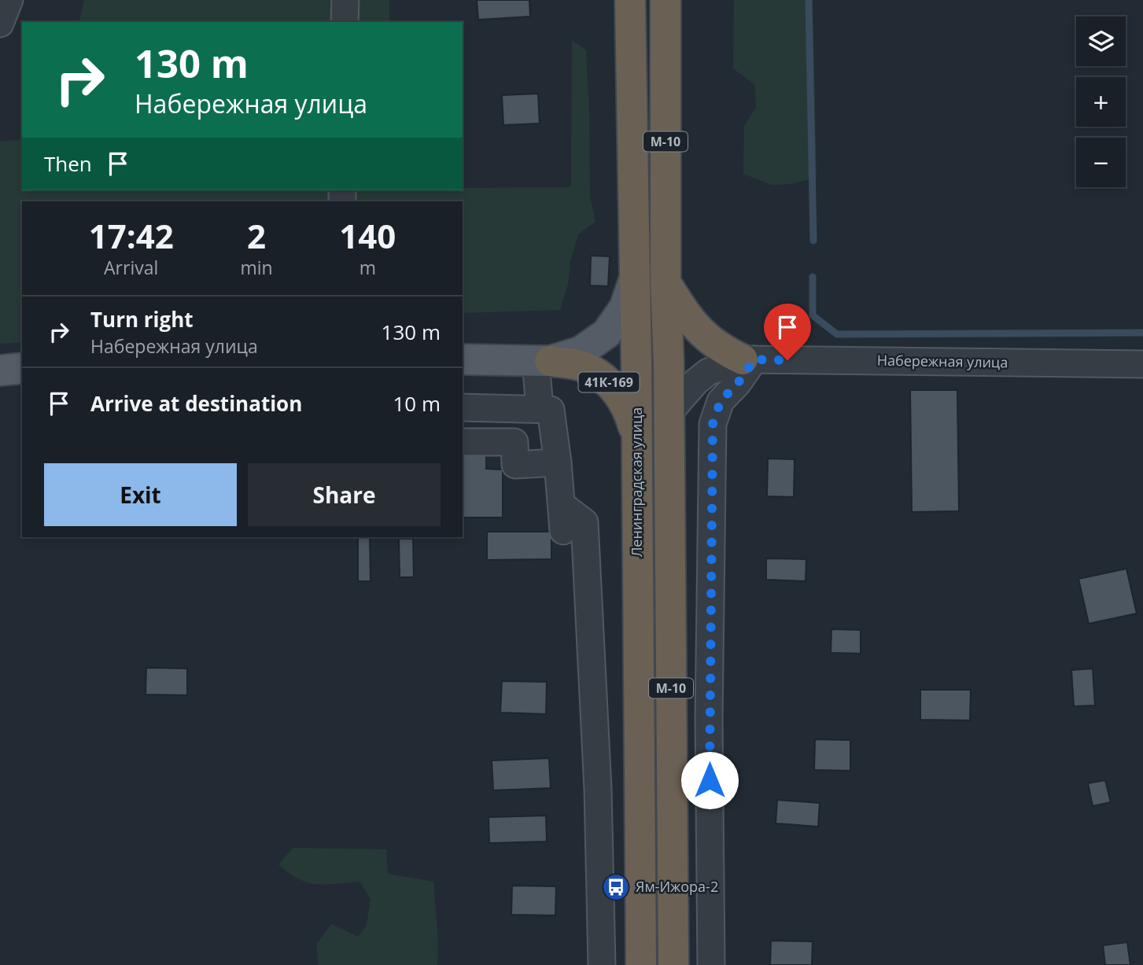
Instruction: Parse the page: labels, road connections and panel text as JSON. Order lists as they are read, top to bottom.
{
  "streets": {
    "highway": ["М-10", "41К-169", "Ленинградская улица"],
    "street": ["Набережная улица"]
  },
  "crossings": [
    ["41К-169", "Ленинградская улица"]
  ],
  "places": {
    "bus stop": ["Ям-Ижора-2"]
  },
  "page": {
    "map_buttons": ["+", "−"],
    "turn": ["130 m", "Набережная улица"],
    "then": "Then",
    "eta": [
      "17:42",
      "Arrival",
      "2",
      "min",
      "140",
      "m"
    ],
    "list": [
      {
        "name": "Turn right",
        "note": "Набережная улица",
        "value": "130 m"
      },
      {
        "name": "Arrive at destination",
        "value": "10 m"
      }
    ],
    "buttons": ["Exit", "Share"]
  }
}
